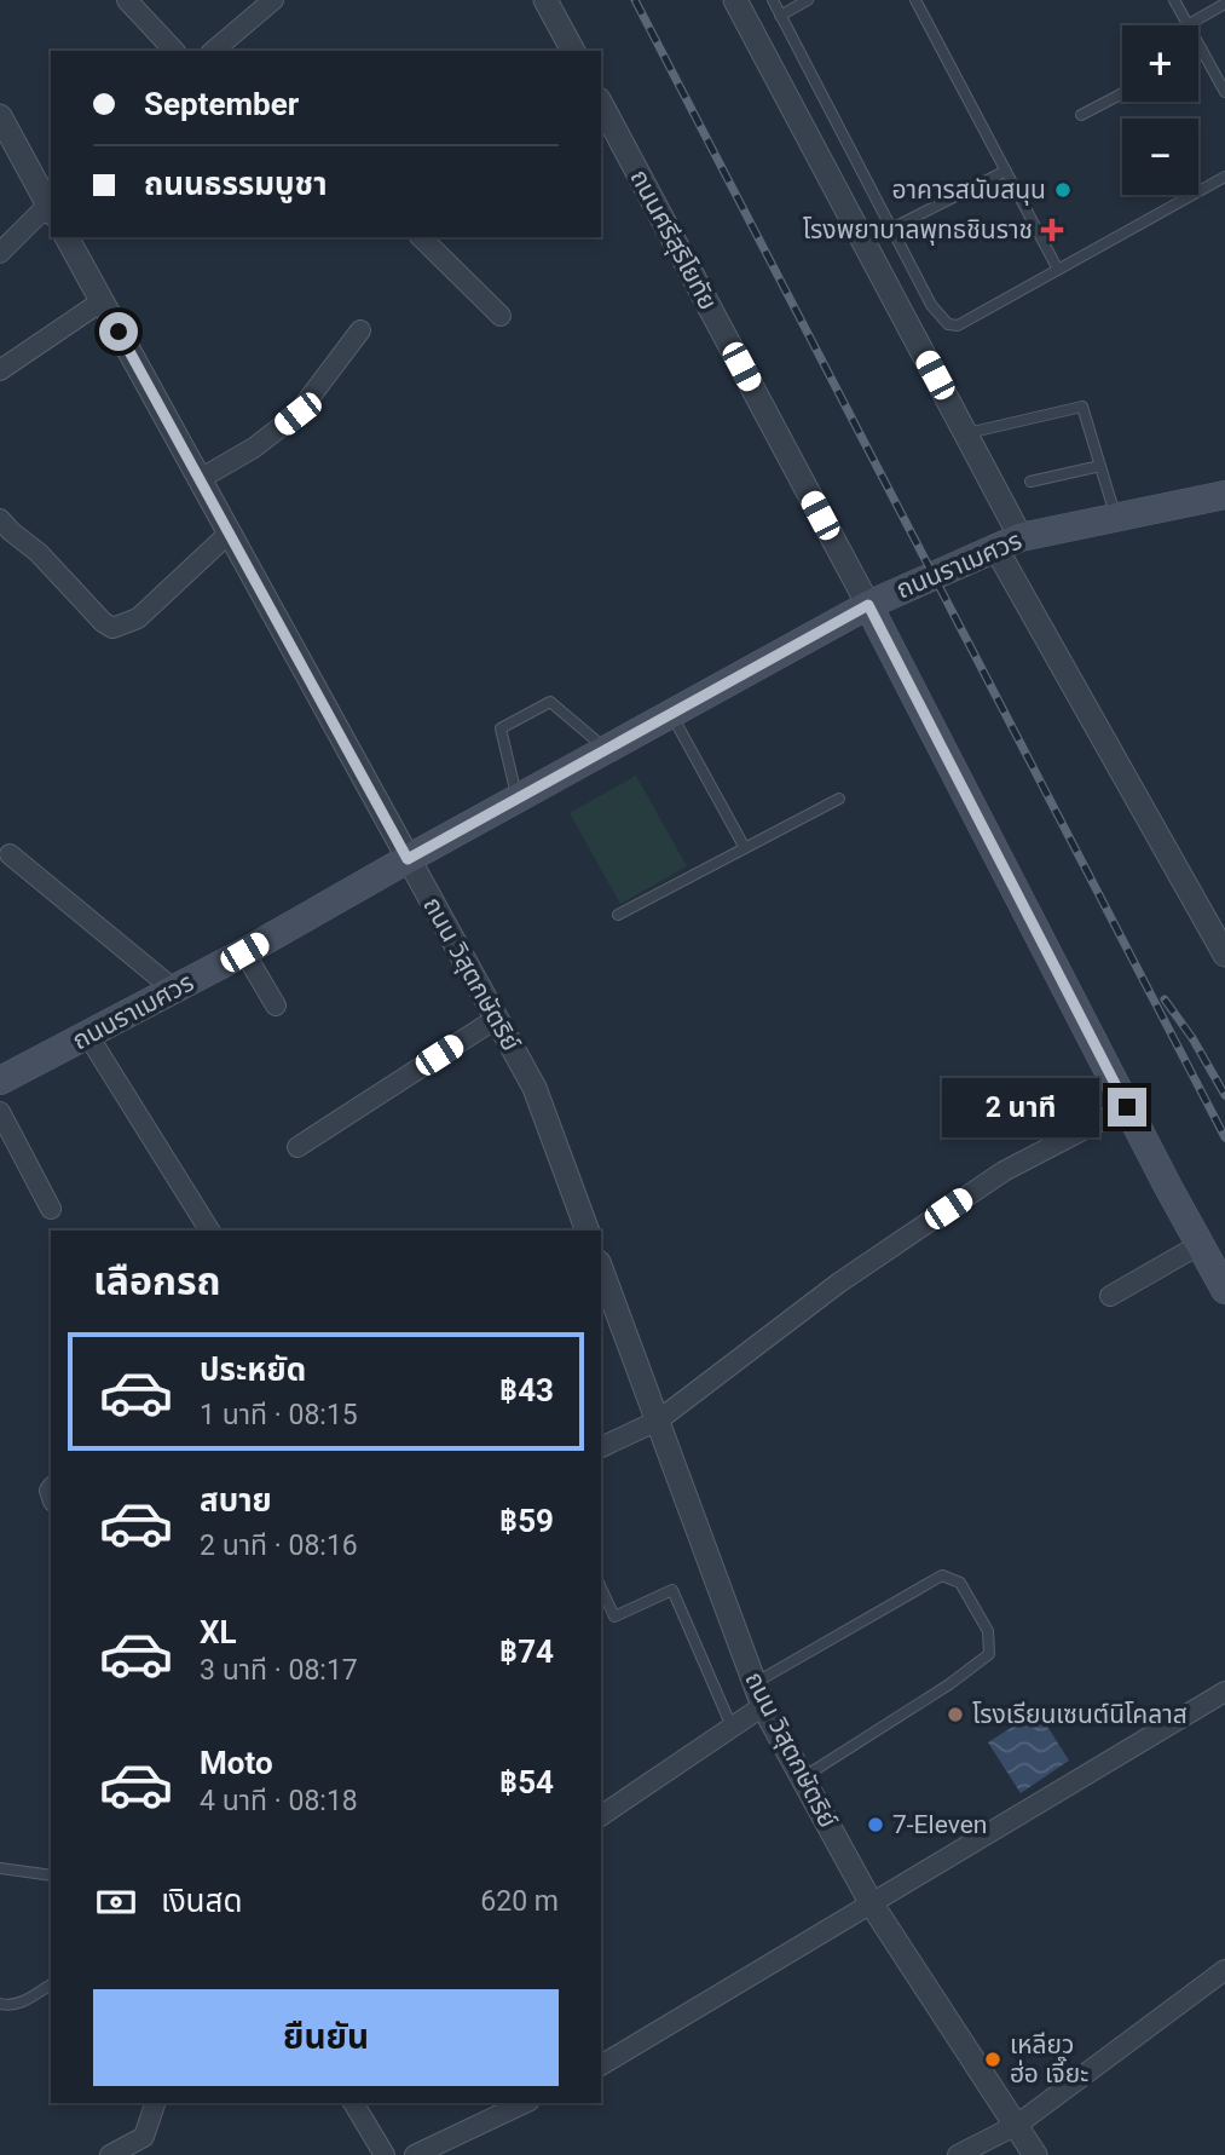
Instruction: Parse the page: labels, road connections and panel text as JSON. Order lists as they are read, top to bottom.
{
  "streets": {
    "main road": ["ถนนราเมศวร"],
    "street": ["ถนนศรีสุริโยทัย", "ถนน วิสุตกษัตริย์"]
  },
  "crossings": [
    ["ถนนศรีสุริโยทัย", "ถนนราเมศวร"],
    ["ถนนราเมศวร", "ถนน วิสุตกษัตริย์"]
  ],
  "places": {
    "other": [
      "อาคารสนับสนุน",
      "โรงเรียนเซนต์นิโคลาส",
      "7-Eleven",
      "เหลียว ฮ่อ เจี๊ยะ"
    ],
    "health": ["โรงพยาบาลพุทธชินราช"]
  },
  "page": {
    "map_buttons": ["+", "−"],
    "banner": ["September", "ถนนธรรมบูชา"],
    "bubble": "2 นาที",
    "heading": "เลือกรถ",
    "list": [
      {
        "name": "ประหยัด",
        "note": "1 นาที · 08:15",
        "value": "฿43"
      },
      {
        "name": "สบาย",
        "note": "2 นาที · 08:16",
        "value": "฿59"
      },
      {
        "name": "XL",
        "note": "3 นาที · 08:17",
        "value": "฿74"
      },
      {
        "name": "Moto",
        "note": "4 นาที · 08:18",
        "value": "฿54"
      }
    ],
    "pay": ["เงินสด", "620 m"],
    "buttons": "ยืนยัน"
  }
}
